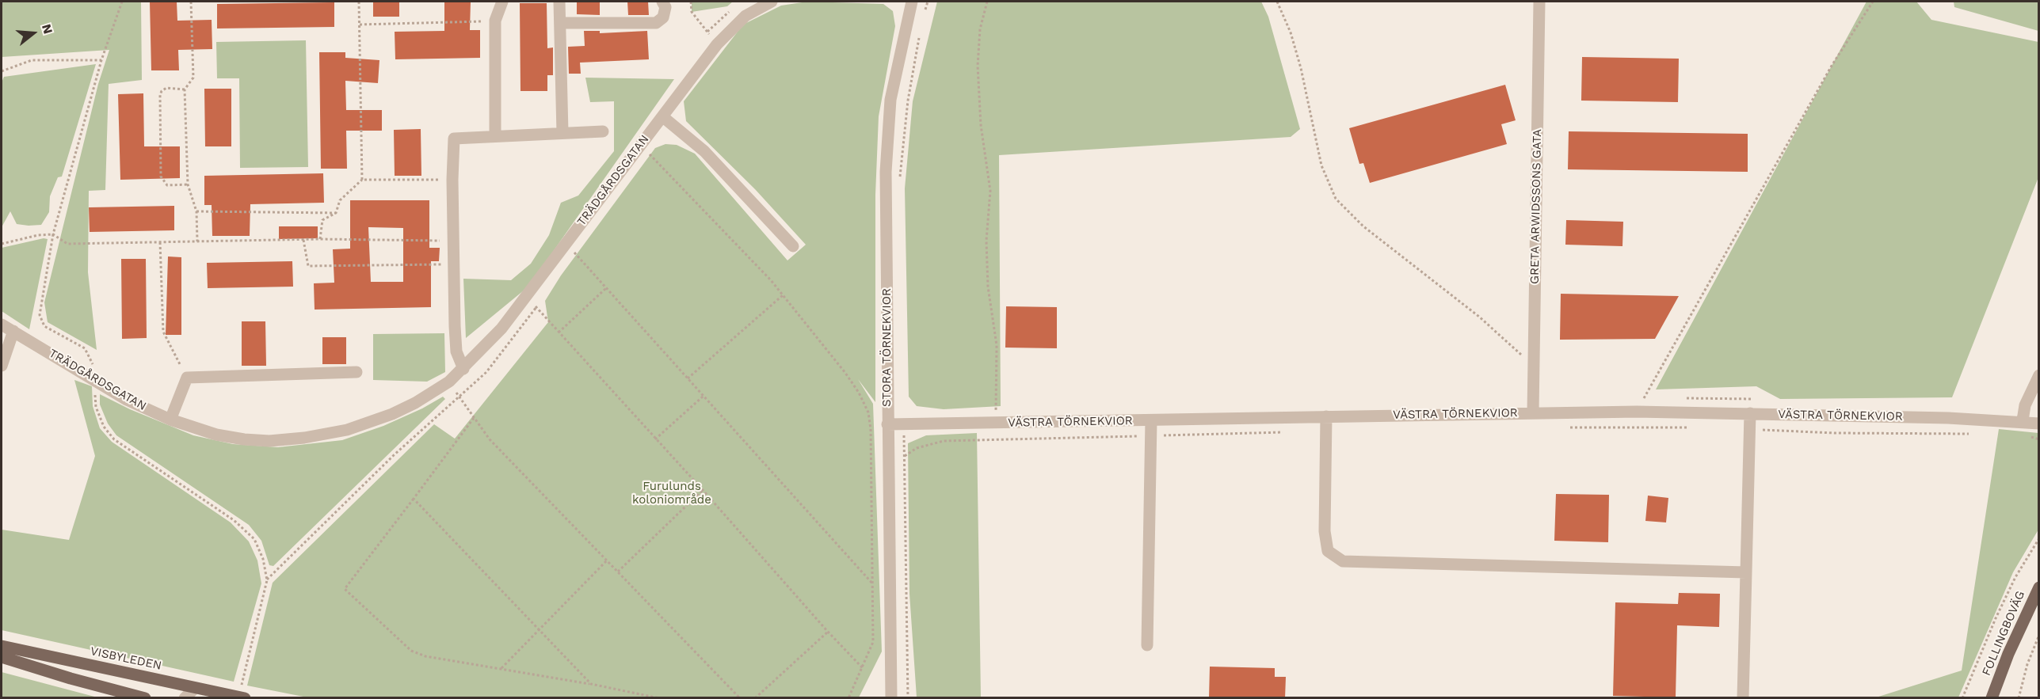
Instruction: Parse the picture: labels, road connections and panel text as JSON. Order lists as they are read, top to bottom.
{
  "streets": {
    "main road": ["FOLLINGBOVÄG", "VISBYLEDEN"],
    "street": [
      "TRÄDGÅRDSGATAN",
      "GRETA ARWIDSSONS GATA",
      "STORA TÖRNEKVIOR",
      "VÄSTRA TÖRNEKVIOR"
    ]
  },
  "crossings": [
    ["GRETA ARWIDSSONS GATA", "VÄSTRA TÖRNEKVIOR"],
    ["STORA TÖRNEKVIOR", "VÄSTRA TÖRNEKVIOR"]
  ],
  "parks": ["Furulunds koloniområde"],
  "north": "right"
}
